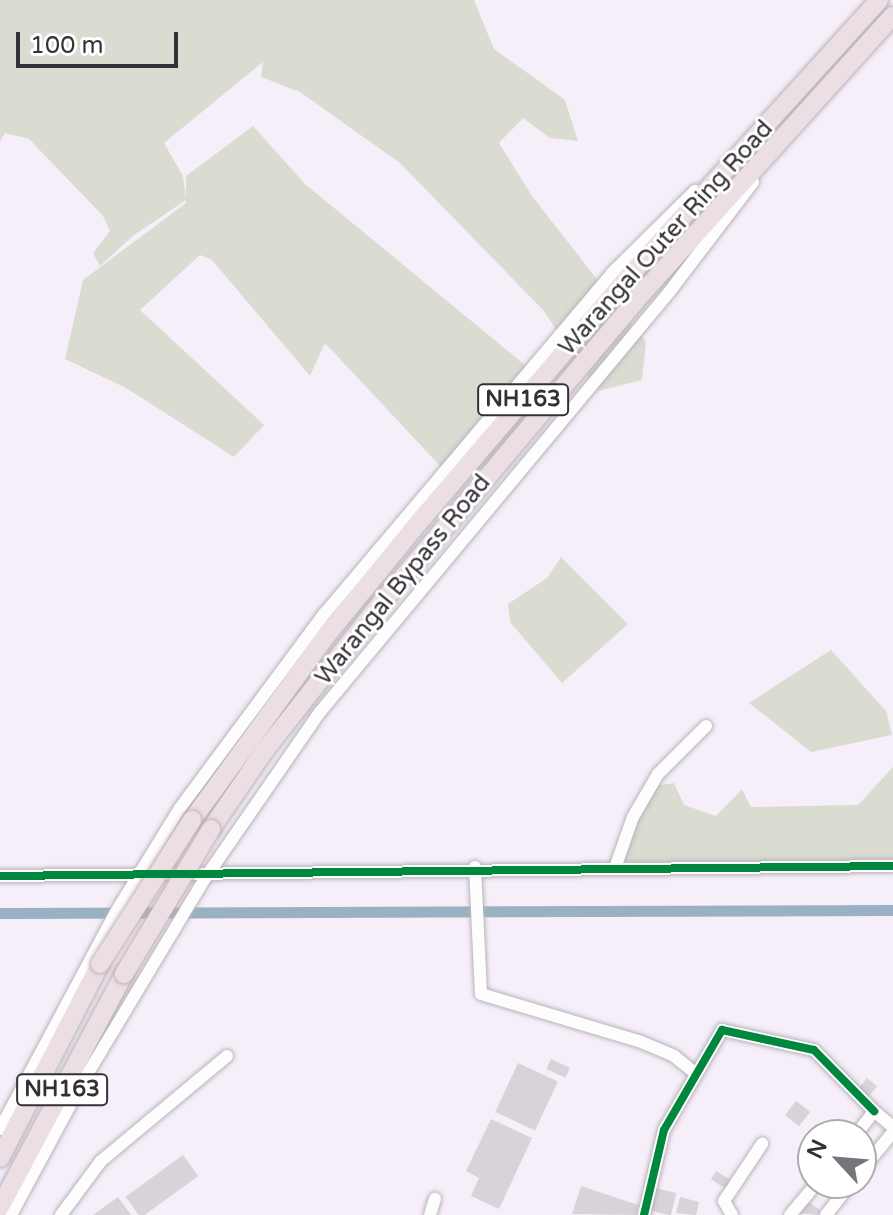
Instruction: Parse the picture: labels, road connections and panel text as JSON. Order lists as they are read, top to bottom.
{
  "streets": {
    "highway": ["Warangal Outer Ring Road", "NH163", "Warangal Bypass Road"]
  },
  "scale_bar": "100 m",
  "north": "top left"
}
